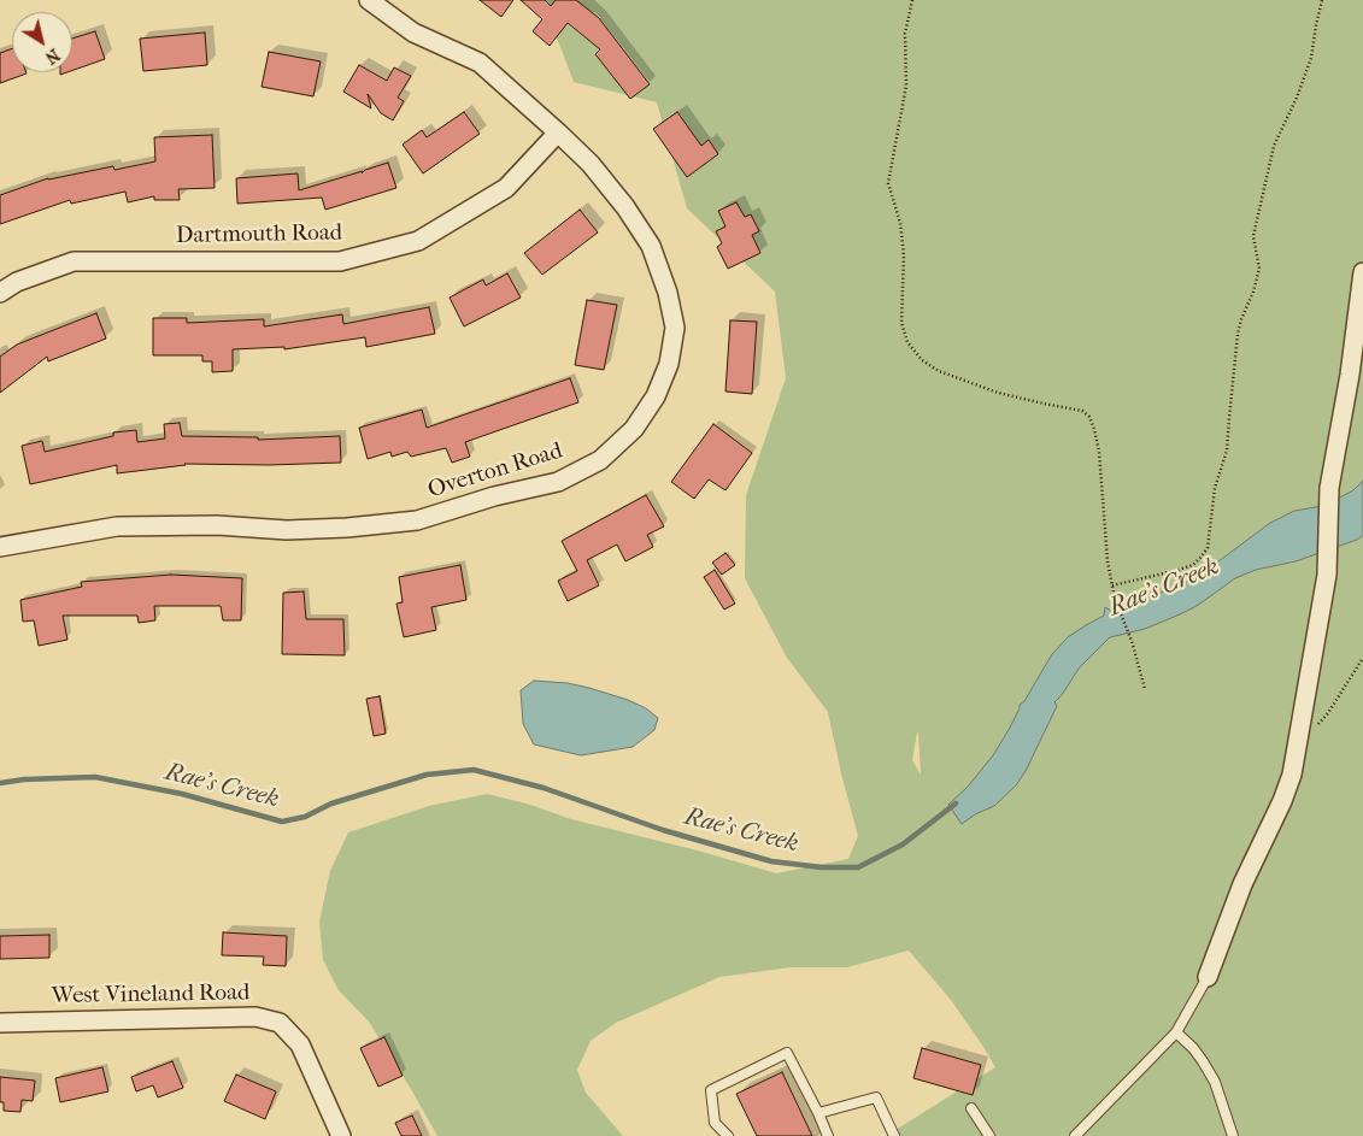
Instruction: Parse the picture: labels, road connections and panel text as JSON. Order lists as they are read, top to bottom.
{
  "streets": {
    "street": ["Dartmouth Road", "Overton Road", "West Vineland Road"]
  },
  "crossings": [
    ["Dartmouth Road", "Overton Road"]
  ],
  "water": ["Rae's Creek"],
  "north": "bottom right"
}
